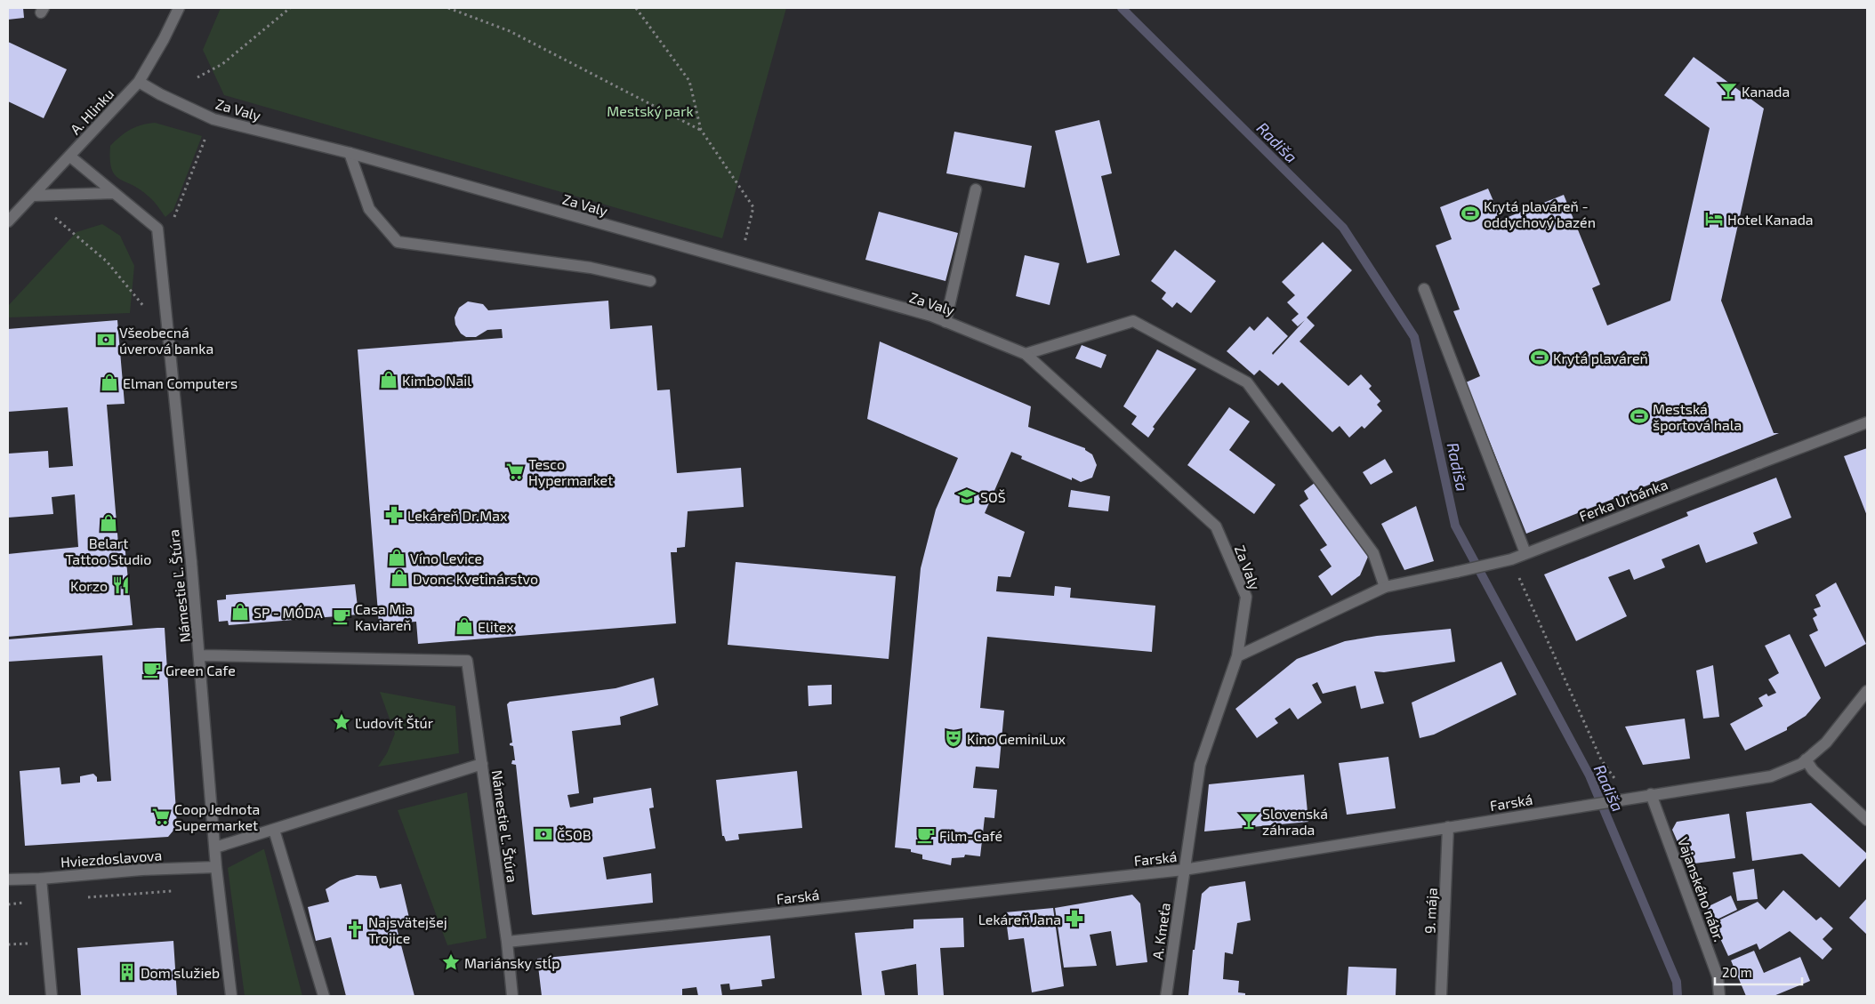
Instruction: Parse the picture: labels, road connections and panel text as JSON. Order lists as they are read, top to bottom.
{
  "streets": {
    "street": [
      "Za Valy",
      "A. Hlinku",
      "Ferka Urbánka",
      "Námestie Ľ. Štúra",
      "Farská",
      "Hviezdoslavova",
      "Vajanského nábr.",
      "9. mája",
      "A. Kmeťa"
    ]
  },
  "crossings": [
    ["Za Valy", "A. Hlinku"],
    ["Za Valy", "Ferka Urbánka"],
    ["Za Valy", "Farská"],
    ["Za Valy", "A. Kmeťa"],
    ["A. Hlinku", "Námestie Ľ. Štúra"],
    ["Námestie Ľ. Štúra", "Farská"],
    ["Námestie Ľ. Štúra", "Hviezdoslavova"],
    ["Farská", "Vajanského nábr."],
    ["Farská", "9. mája"],
    ["Farská", "A. Kmeťa"]
  ],
  "water": ["Radiša"],
  "parks": ["Mestský park"],
  "places": {
    "bar": ["Kanada", "Slovenská záhrada"],
    "sports": ["Krytá plaváreň - oddychový bazén", "Krytá plaváreň", "Mestská športová hala"],
    "hotel": ["Hotel Kanada"],
    "bank": ["Všeobecná úverová banka", "ČSOB"],
    "shop": [
      "Kimbo Nail",
      "Elman Computers",
      "Belart Tattoo Studio",
      "Víno Levice",
      "Dvonc Kvetinárstvo",
      "SP - MÓDA",
      "Elitex"
    ],
    "supermarket": ["Tesco Hypermarket", "Coop Jednota Supermarket"],
    "school or university": ["SOŠ"],
    "pharmacy": ["Lekáreň Dr.Max", "Lekáreň Jana"],
    "restaurant": ["Korzo"],
    "cafe": ["Casa Mia Kaviareň", "Green Cafe", "Film-Café"],
    "place": ["Ľudovít Štúr", "Mariánsky stĺp"],
    "theatre": ["Kino GeminiLux"],
    "church": ["Najsvätejšej Trojice"],
    "building": ["Dom služieb"]
  },
  "scale_bar": "20 m"
}
